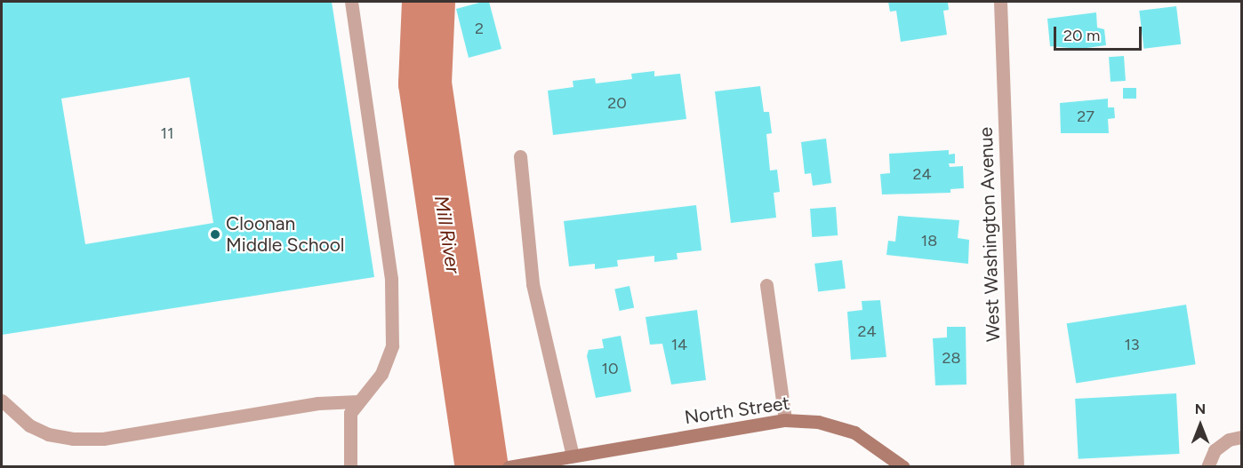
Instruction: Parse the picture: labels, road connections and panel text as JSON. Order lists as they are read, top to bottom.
{
  "streets": {
    "street": ["West Washington Avenue", "North Street"]
  },
  "water": ["Mill River"],
  "places": ["Cloonan Middle School"],
  "house_numbers": [
    "2",
    "20",
    "27",
    "11",
    "24",
    "18",
    "24",
    "14",
    "13",
    "28",
    "10"
  ],
  "scale_bar": "20 m",
  "north": "top"
}
